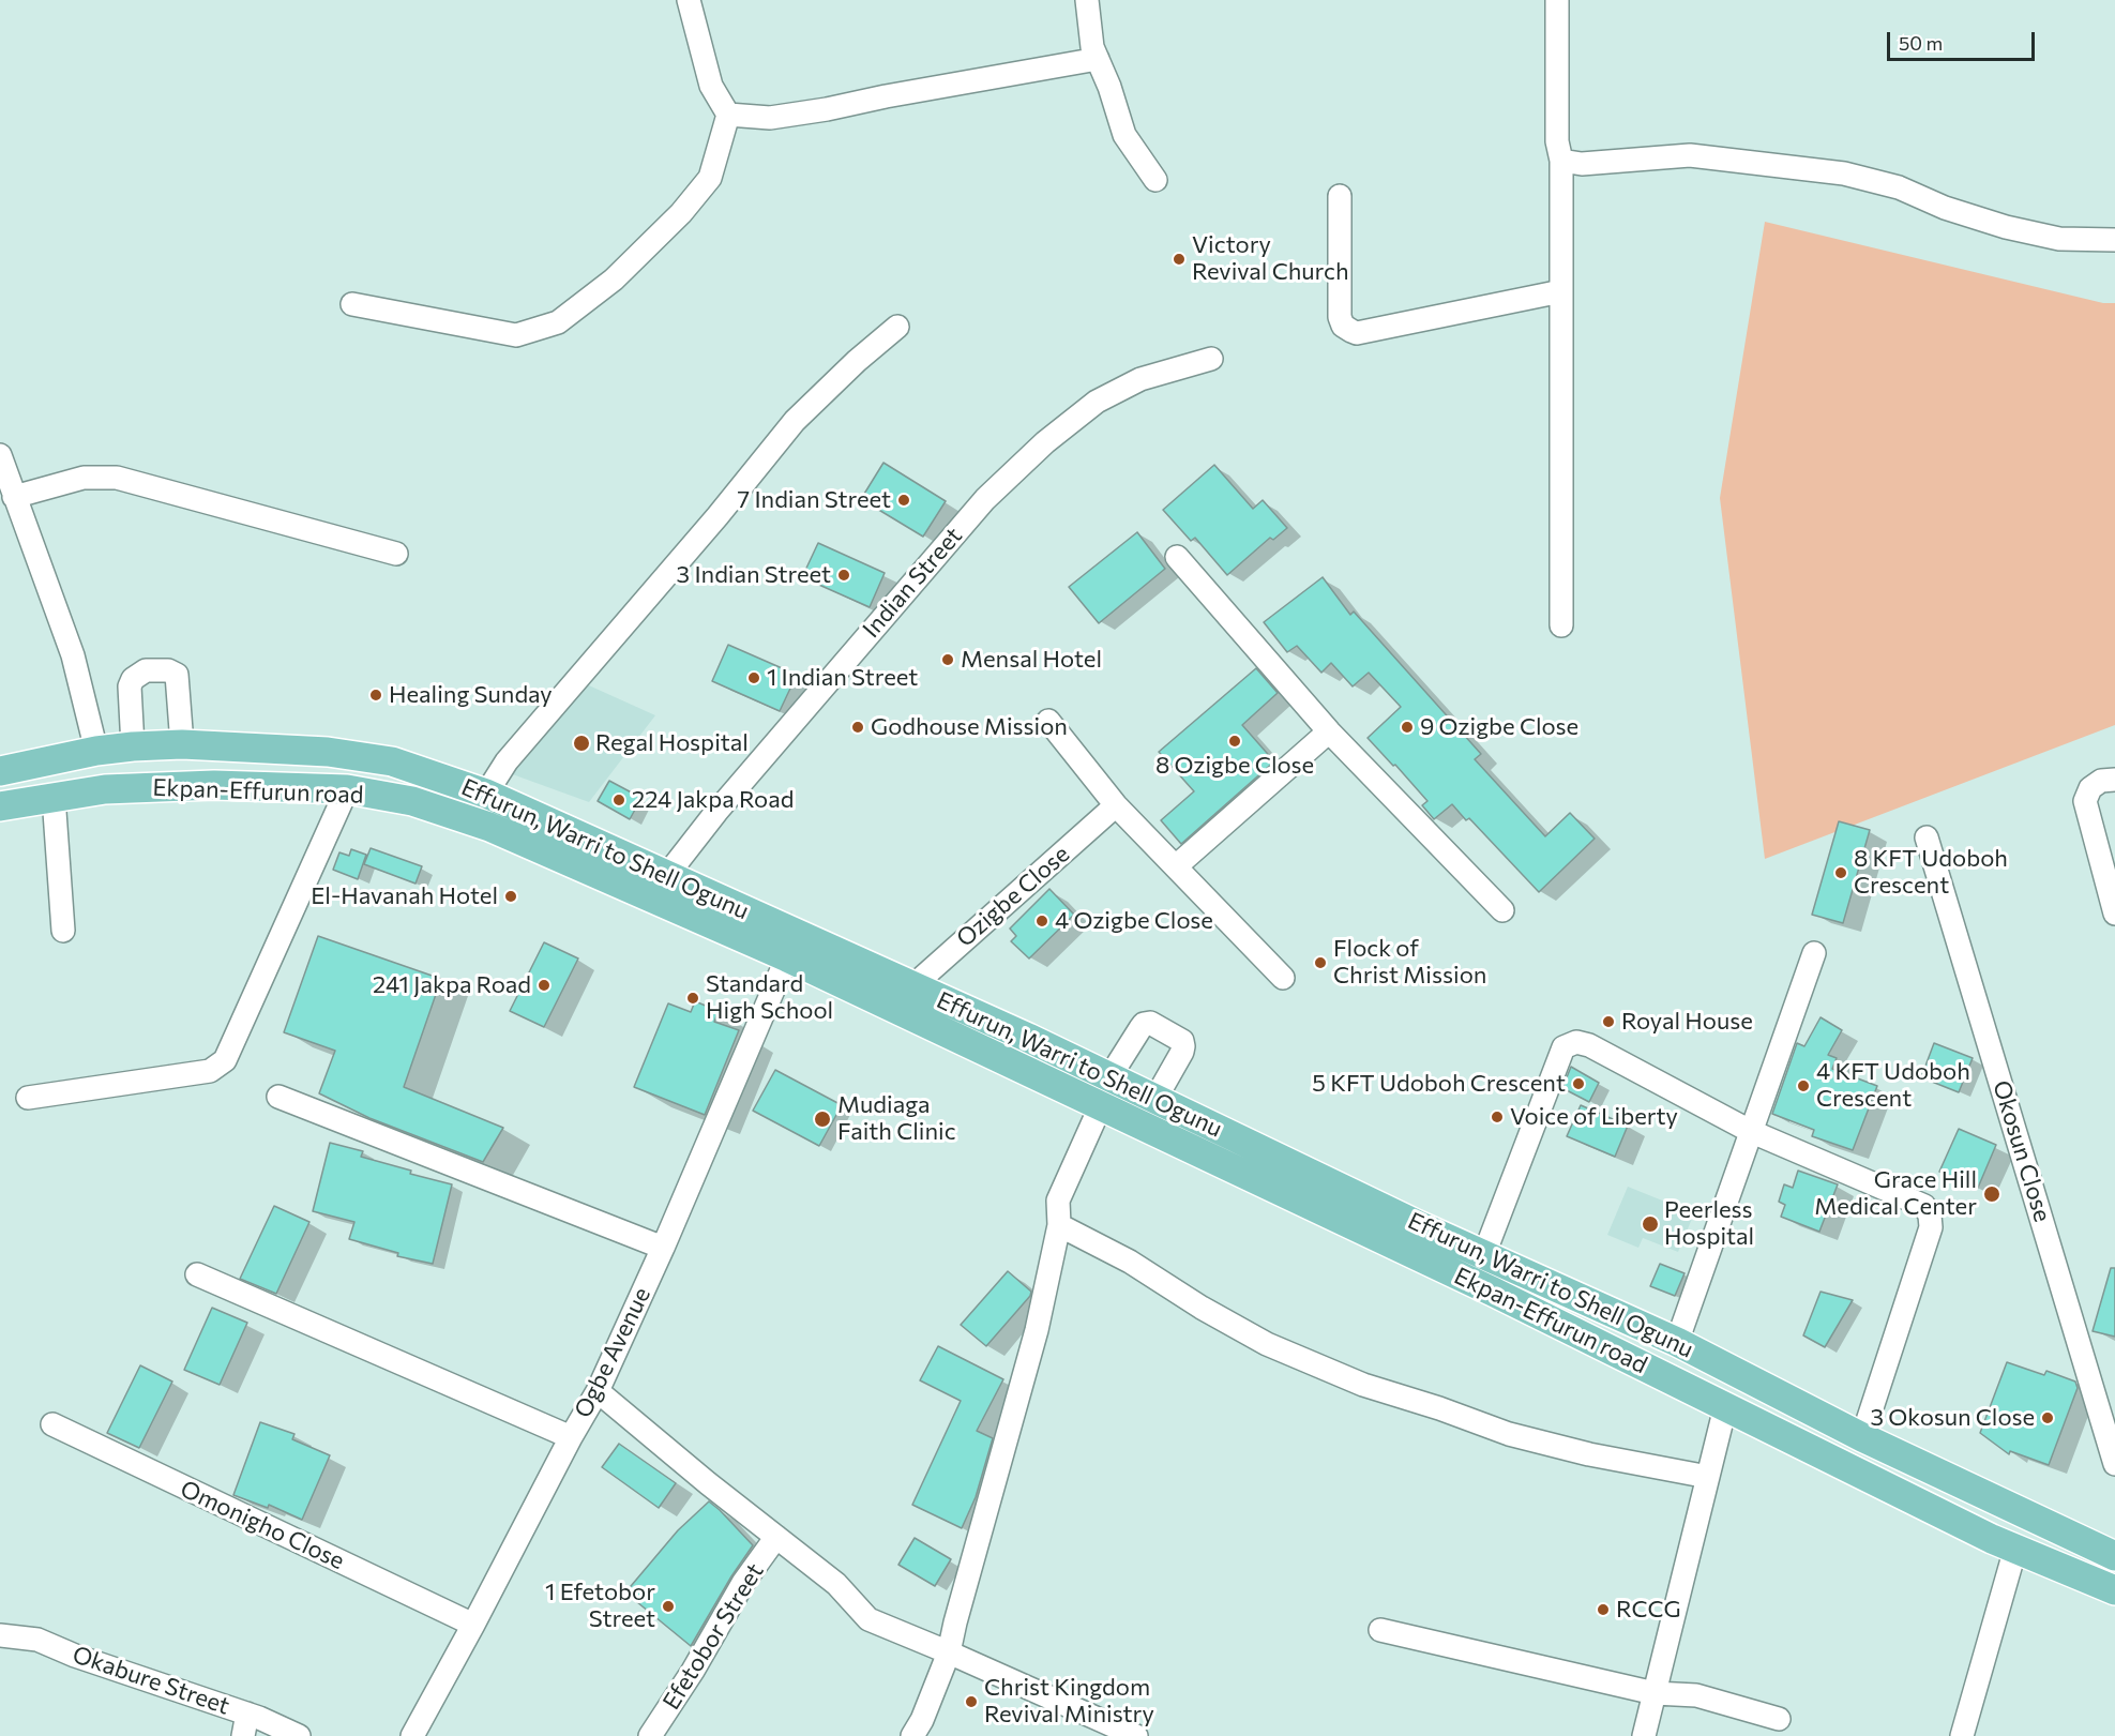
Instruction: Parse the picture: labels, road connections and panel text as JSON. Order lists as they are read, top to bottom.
{
  "streets": {
    "main road": ["Ekpan-Effurun road", "Effurun, Warri to Shell Ogunu"],
    "street": [
      "Indian Street",
      "Ozigbe Close",
      "Okosun Close",
      "Ogbe Avenue",
      "Omonigho Close",
      "Efetobor Street",
      "Okabure Street"
    ]
  },
  "crossings": [
    ["Indian Street", "Effurun, Warri to Shell Ogunu"],
    ["Ekpan-Effurun road", "Ogbe Avenue"],
    ["Effurun, Warri to Shell Ogunu", "Ozigbe Close"],
    ["Ogbe Avenue", "Omonigho Close"]
  ],
  "places": [
    "Victory Revival Church",
    "7 Indian Street",
    "3 Indian Street",
    "Mensal Hotel",
    "1 Indian Street",
    "Healing Sunday",
    "Godhouse Mission",
    "9 Ozigbe Close",
    "8 Ozigbe Close",
    "Regal Hospital",
    "224 Jakpa Road",
    "8 KFT Udoboh Crescent",
    "El-Havanah Hotel",
    "4 Ozigbe Close",
    "Flock of Christ Mission",
    "241 Jakpa Road",
    "Standard High School",
    "Royal House",
    "5 KFT Udoboh Crescent",
    "4 KFT Udoboh Crescent",
    "Voice of Liberty",
    "Mudiaga Faith Clinic",
    "Grace Hill Medical Center",
    "Peerless Hospital",
    "3 Okosun Close",
    "1 Efetobor Street",
    "RCCG",
    "Christ Kingdom Revival Ministry"
  ],
  "scale_bar": "50 m"
}
